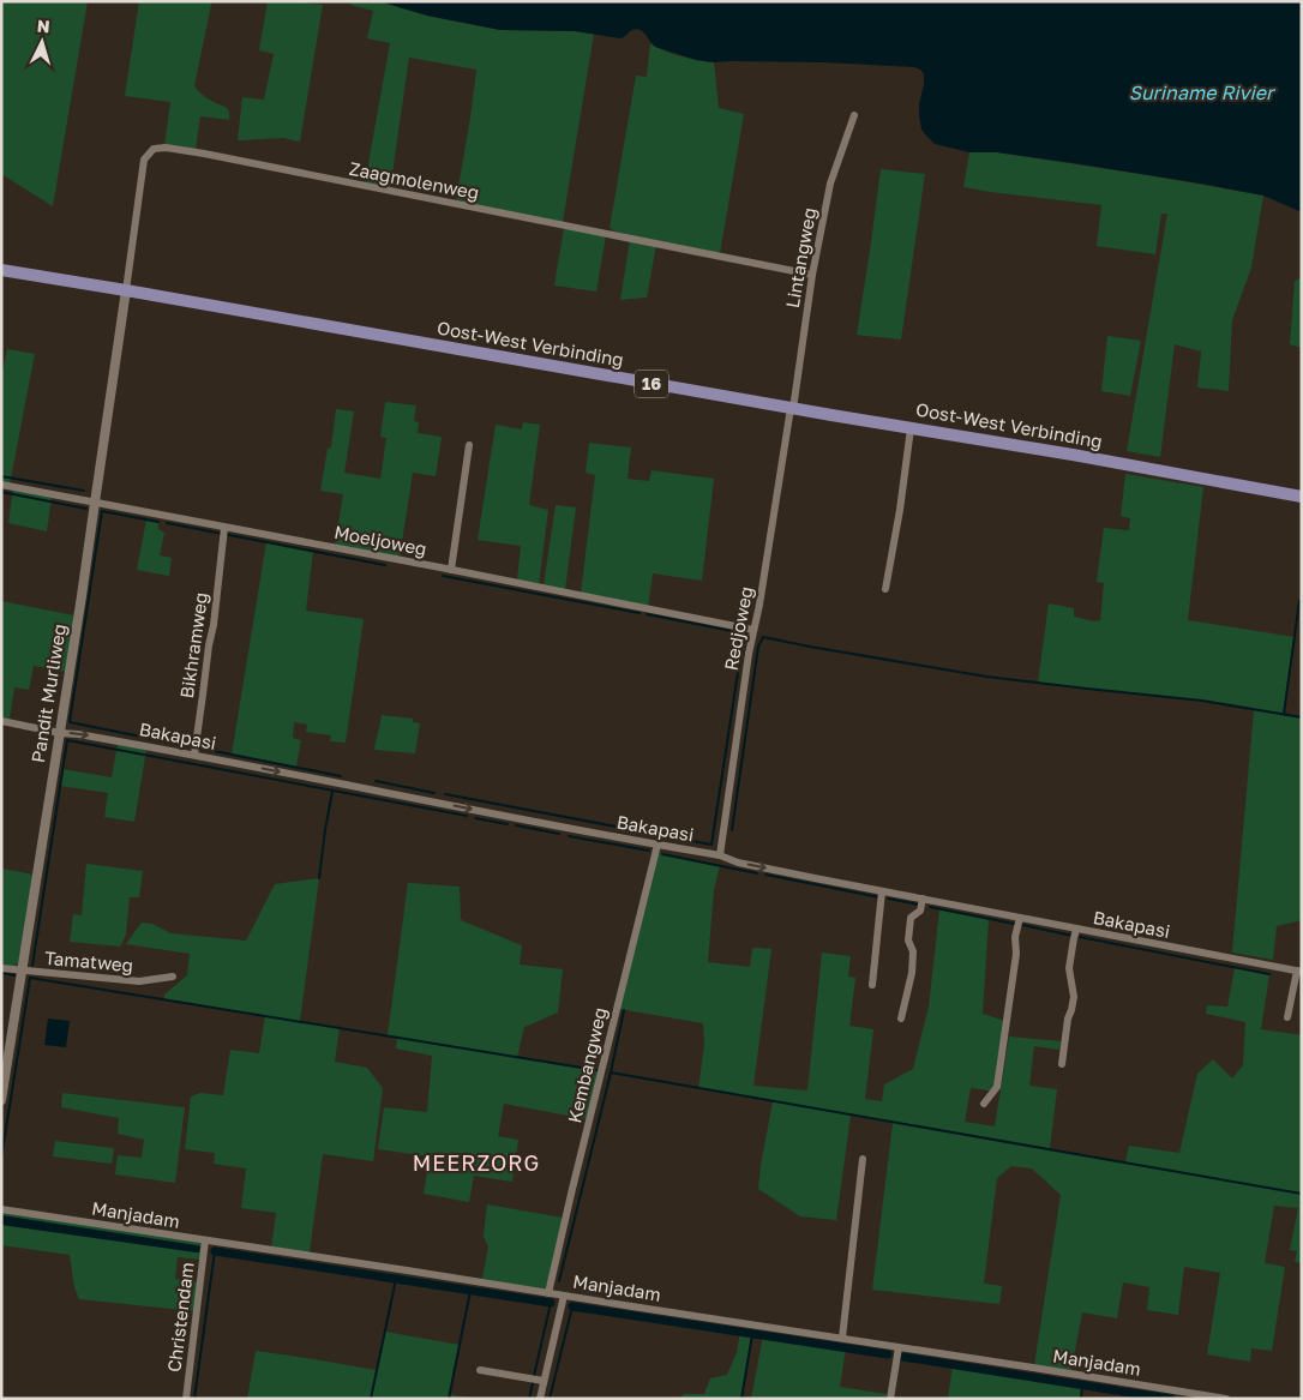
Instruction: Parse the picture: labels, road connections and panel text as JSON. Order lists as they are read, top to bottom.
{
  "streets": {
    "main road": ["Oost-West Verbinding", "16"],
    "street": [
      "Zaagmolenweg",
      "Lintangweg",
      "Moeljoweg",
      "Redjoweg",
      "Bikhramweg",
      "Pandit Murliweg",
      "Bakapasi",
      "Tamatweg",
      "Kembangweg",
      "Manjadam",
      "Christendam"
    ]
  },
  "crossings": [
    ["Zaagmolenweg", "Lintangweg"],
    ["Zaagmolenweg", "Oost-West Verbinding"],
    ["Zaagmolenweg", "Pandit Murliweg"],
    ["Lintangweg", "Oost-West Verbinding"],
    ["Lintangweg", "Redjoweg"],
    ["Oost-West Verbinding", "Redjoweg"],
    ["Oost-West Verbinding", "Pandit Murliweg"],
    ["Moeljoweg", "Redjoweg"],
    ["Moeljoweg", "Bikhramweg"],
    ["Moeljoweg", "Pandit Murliweg"],
    ["Redjoweg", "Bakapasi"],
    ["Bikhramweg", "Bakapasi"],
    ["Pandit Murliweg", "Bakapasi"],
    ["Pandit Murliweg", "Tamatweg"],
    ["Bakapasi", "Kembangweg"],
    ["Kembangweg", "Manjadam"],
    ["Manjadam", "Christendam"]
  ],
  "one_way": ["Bakapasi"],
  "districts": ["MEERZORG"],
  "water": ["Suriname Rivier"],
  "north": "top"
}
